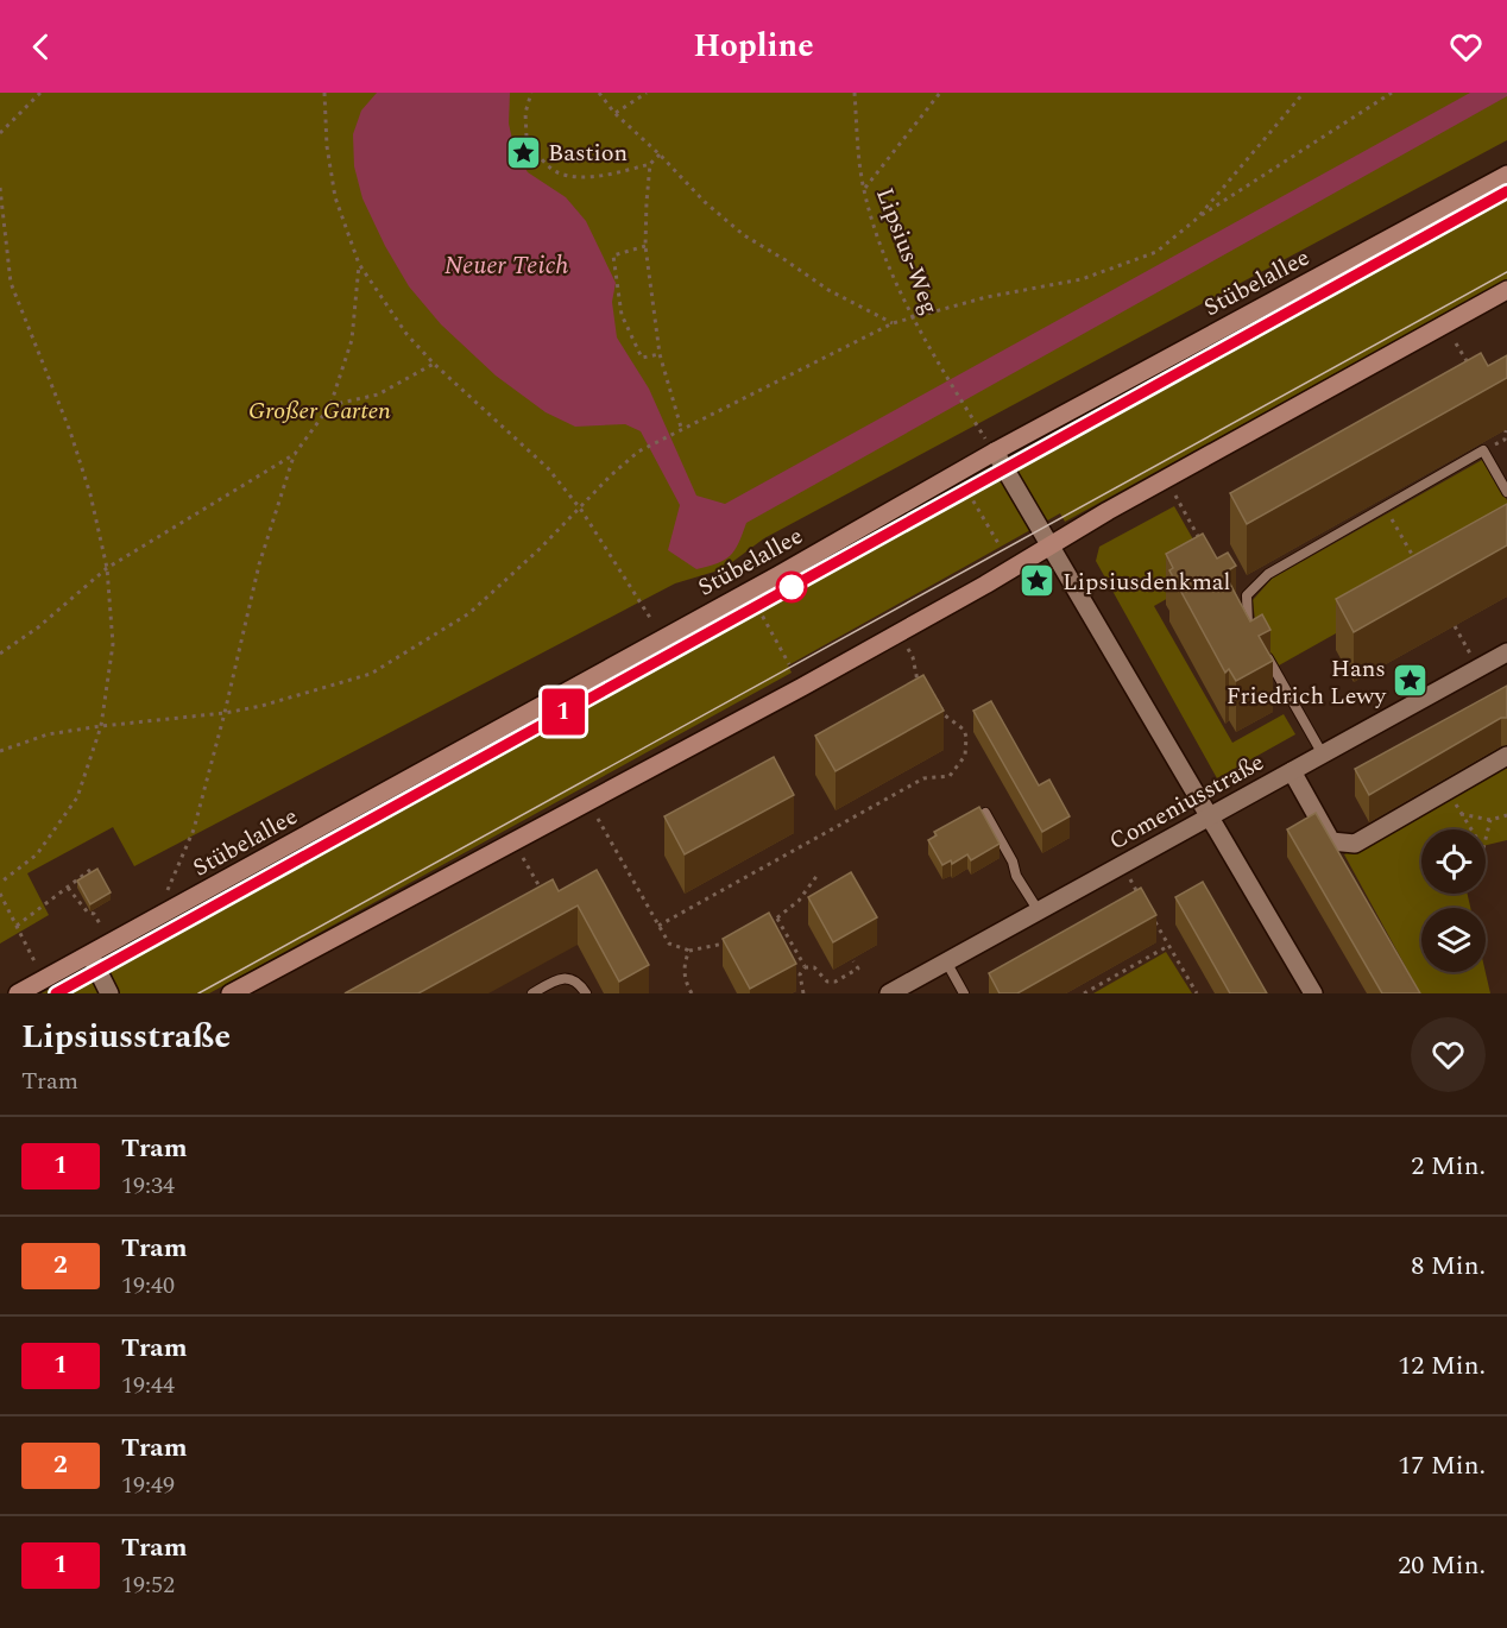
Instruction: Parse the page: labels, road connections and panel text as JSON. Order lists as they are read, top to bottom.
{
  "streets": {
    "main road": ["Stübelallee"],
    "street": ["Comeniusstraße"],
    "path": ["Lipsius-Weg"]
  },
  "crossings": [
    ["Lipsius-Weg", "Stübelallee"]
  ],
  "water": ["Neuer Teich"],
  "parks": ["Großer Garten"],
  "places": {
    "place": ["Bastion", "Lipsiusdenkmal", "Hans Friedrich Lewy"]
  },
  "lines": ["tram line 1"],
  "page": {
    "header": "Hopline",
    "on_map": "1",
    "heading": ["Lipsiusstraße", "Tram"],
    "list": [
      {
        "mark": "1",
        "name": "Tram",
        "note": "19:34",
        "value": "2 Min."
      },
      {
        "mark": "2",
        "name": "Tram",
        "note": "19:40",
        "value": "8 Min."
      },
      {
        "mark": "1",
        "name": "Tram",
        "note": "19:44",
        "value": "12 Min."
      },
      {
        "mark": "2",
        "name": "Tram",
        "note": "19:49",
        "value": "17 Min."
      },
      {
        "mark": "1",
        "name": "Tram",
        "note": "19:52",
        "value": "20 Min."
      }
    ]
  }
}
